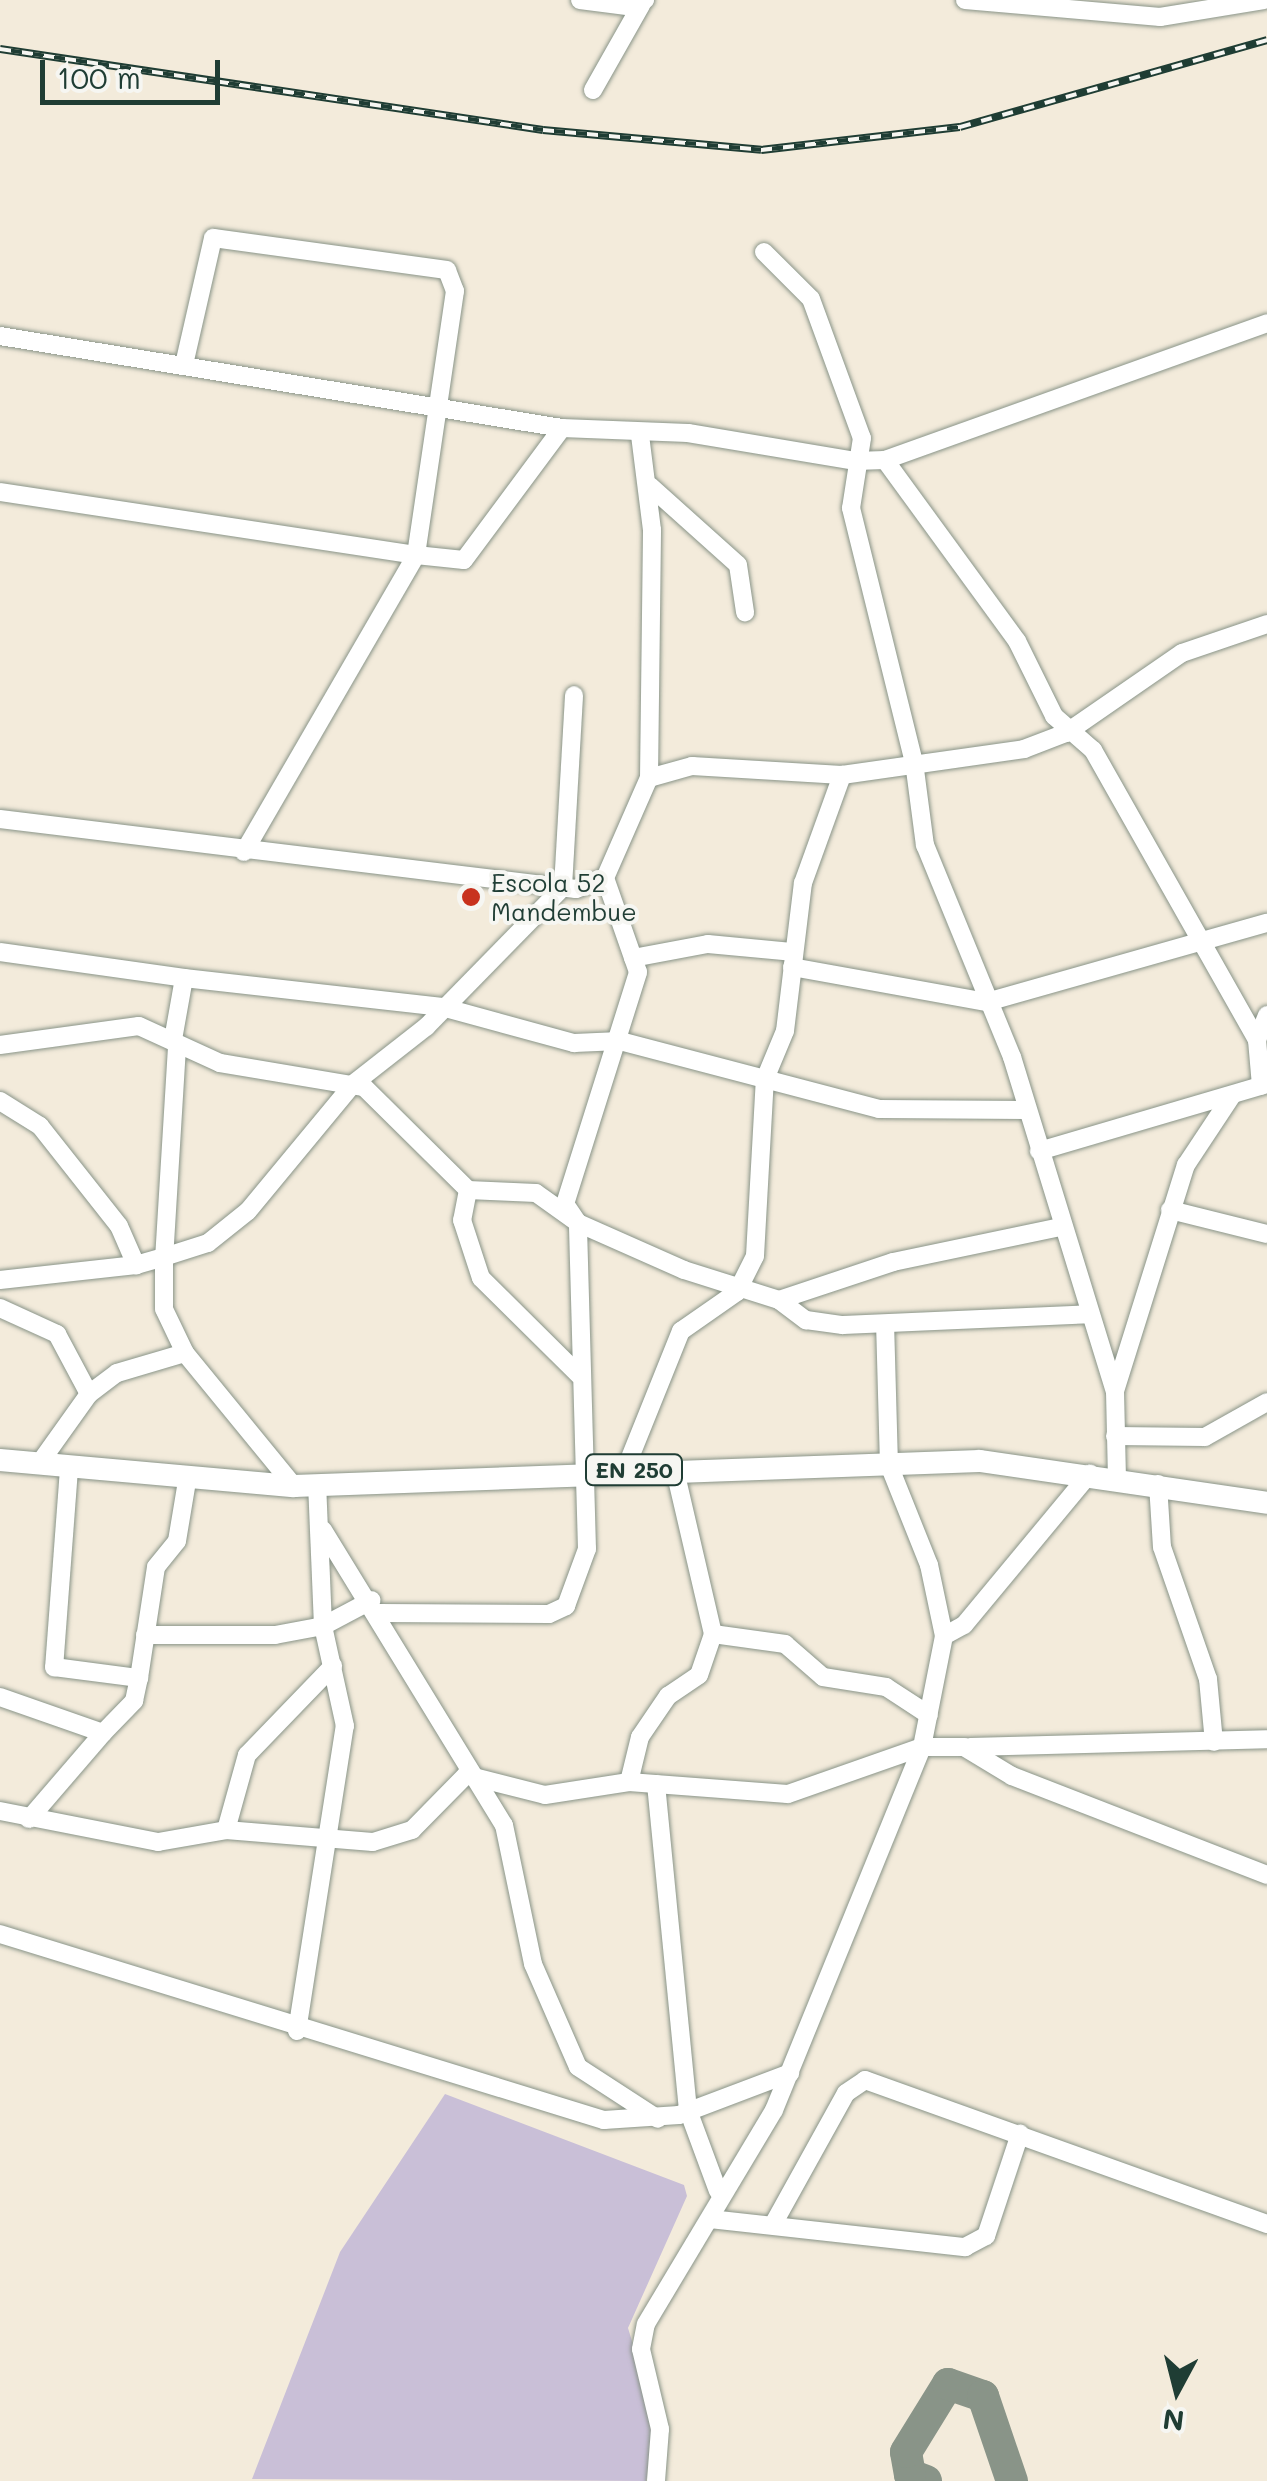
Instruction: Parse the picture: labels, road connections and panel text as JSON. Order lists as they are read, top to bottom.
{
  "streets": {
    "main road": ["EN 250"]
  },
  "places": ["Escola 52 Mandembue"],
  "scale_bar": "100 m",
  "north": "bottom"
}
